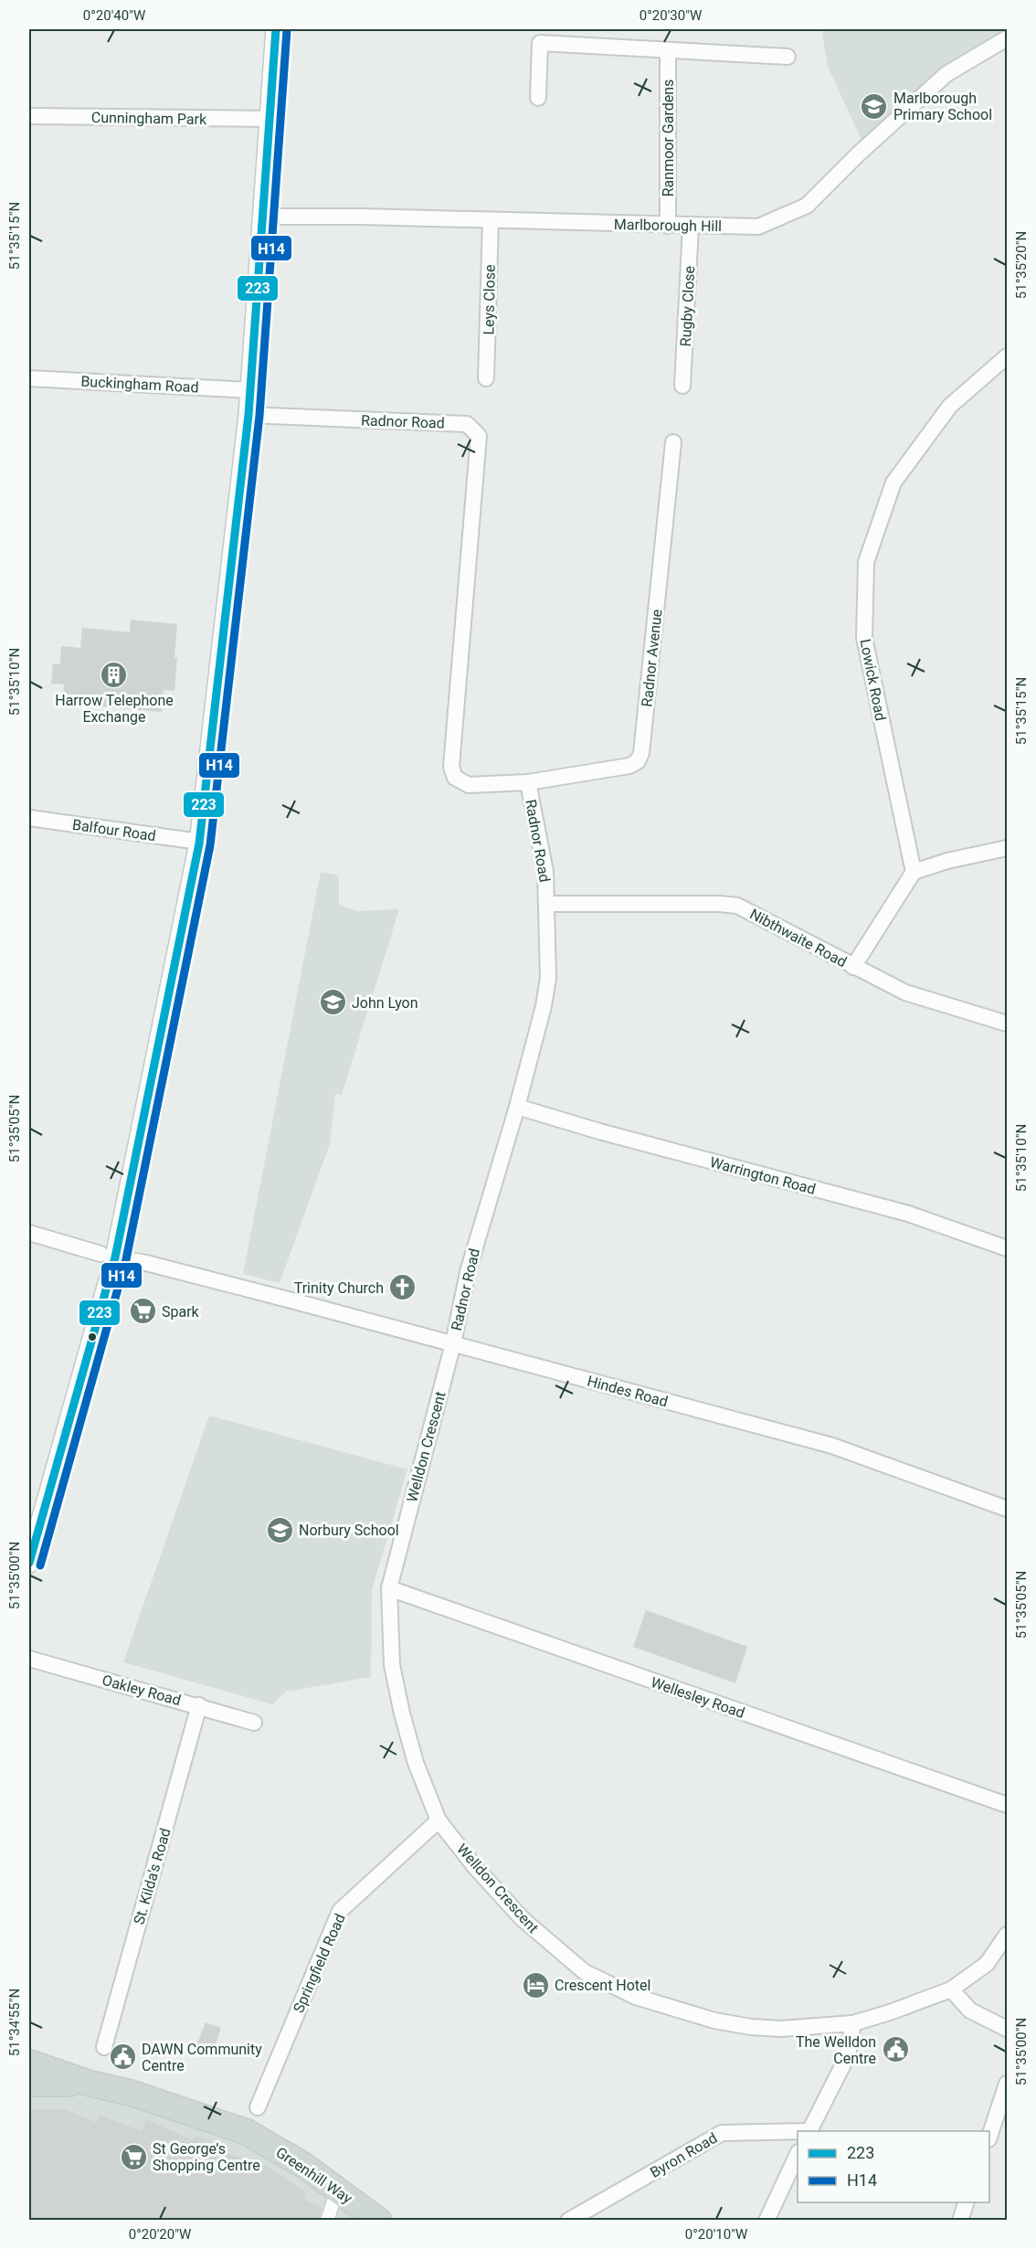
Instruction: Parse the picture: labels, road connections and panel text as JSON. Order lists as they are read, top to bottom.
{
  "streets": {
    "main road": ["Greenhill Way"],
    "street": [
      "Cunningham Park",
      "Ranmoor Gardens",
      "Marlborough Hill",
      "Leys Close",
      "Rugby Close",
      "Buckingham Road",
      "Radnor Road",
      "Radnor Avenue",
      "Lowick Road",
      "Balfour Road",
      "Nibthwaite Road",
      "Warrington Road",
      "Hindes Road",
      "Welldon Crescent",
      "Oakley Road",
      "Wellesley Road",
      "St. Kilda's Road",
      "Springfield Road",
      "Byron Road"
    ]
  },
  "crossings": [
    ["Ranmoor Gardens", "Marlborough Hill"],
    ["Marlborough Hill", "Leys Close"],
    ["Marlborough Hill", "Rugby Close"],
    ["Radnor Road", "Radnor Avenue"],
    ["Radnor Road", "Nibthwaite Road"],
    ["Radnor Road", "Warrington Road"],
    ["Radnor Road", "Hindes Road"],
    ["Radnor Road", "Welldon Crescent"],
    ["Hindes Road", "Welldon Crescent"],
    ["Welldon Crescent", "Wellesley Road"],
    ["Welldon Crescent", "Springfield Road"],
    ["Oakley Road", "St. Kilda's Road"]
  ],
  "places": {
    "school or university": ["Marlborough Primary School", "John Lyon", "Norbury School"],
    "building": ["Harrow Telephone Exchange"],
    "church": ["Trinity Church"],
    "supermarket": ["Spark", "St George’s Shopping Centre"],
    "hotel": ["Crescent Hotel"],
    "public building": ["The Welldon Centre", "DAWN Community Centre"]
  },
  "lines": ["transit line 223", "transit line H14"],
  "legend": ["223", "H14"],
  "coordinates": [
    "0°20'40\"W",
    "0°20'30\"W",
    "51°35'15\"N",
    "51°35'20\"N",
    "51°35'10\"N",
    "51°35'05\"N",
    "51°35'00\"N",
    "51°34'55\"N",
    "0°20'20\"W",
    "0°20'10\"W"
  ]
}
